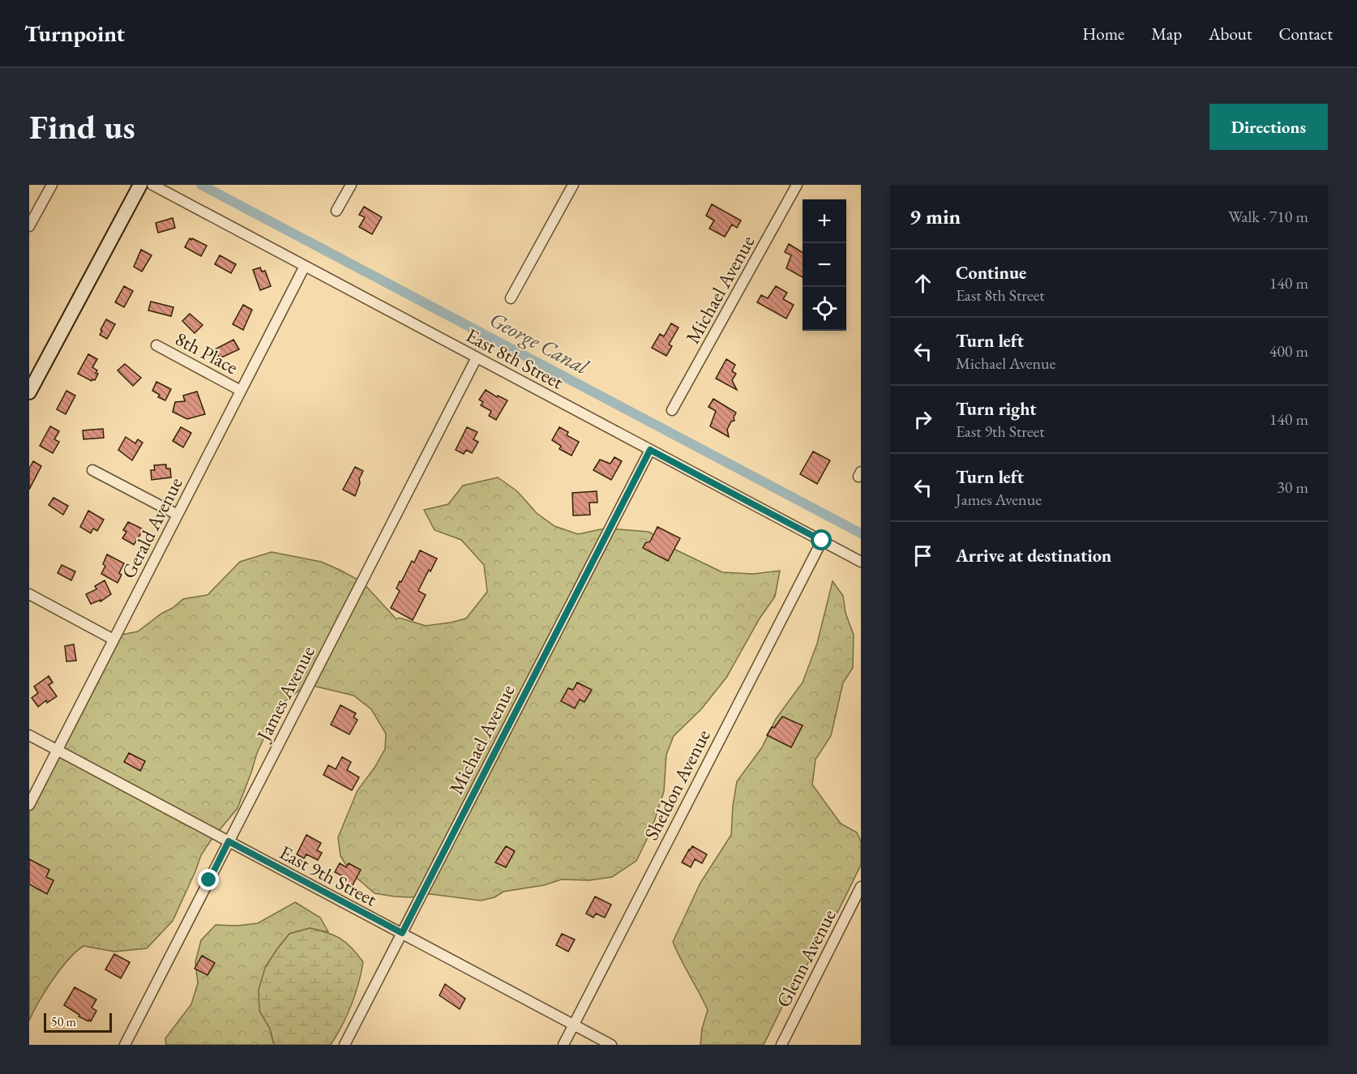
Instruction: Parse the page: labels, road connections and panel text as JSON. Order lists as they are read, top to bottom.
{
  "streets": {
    "street": [
      "Michael Avenue",
      "8th Place",
      "East 8th Street",
      "Gerald Avenue",
      "James Avenue",
      "Sheldon Avenue",
      "East 9th Street",
      "Glenn Avenue"
    ]
  },
  "crossings": [
    ["Michael Avenue", "East 8th Street"],
    ["Michael Avenue", "East 9th Street"],
    ["8th Place", "Gerald Avenue"],
    ["East 8th Street", "Gerald Avenue"],
    ["East 8th Street", "James Avenue"],
    ["East 8th Street", "Sheldon Avenue"],
    ["Gerald Avenue", "East 9th Street"],
    ["James Avenue", "East 9th Street"],
    ["Sheldon Avenue", "East 9th Street"]
  ],
  "water": ["George Canal"],
  "scale_bar": "50 m",
  "page": {
    "header": "Turnpoint",
    "nav": [
      "Home",
      "Map",
      "About",
      "Contact"
    ],
    "buttons": "Directions",
    "title": "Find us",
    "heading": ["9 min", "Walk · 710 m"],
    "map_buttons": ["+", "−"],
    "list": [
      ["Continue", "East 8th Street", "140 m"],
      ["Turn left", "Michael Avenue", "400 m"],
      ["Turn right", "East 9th Street", "140 m"],
      ["Turn left", "James Avenue", "30 m"],
      "Arrive at destination"
    ],
    "scale": "50 m"
  }
}
